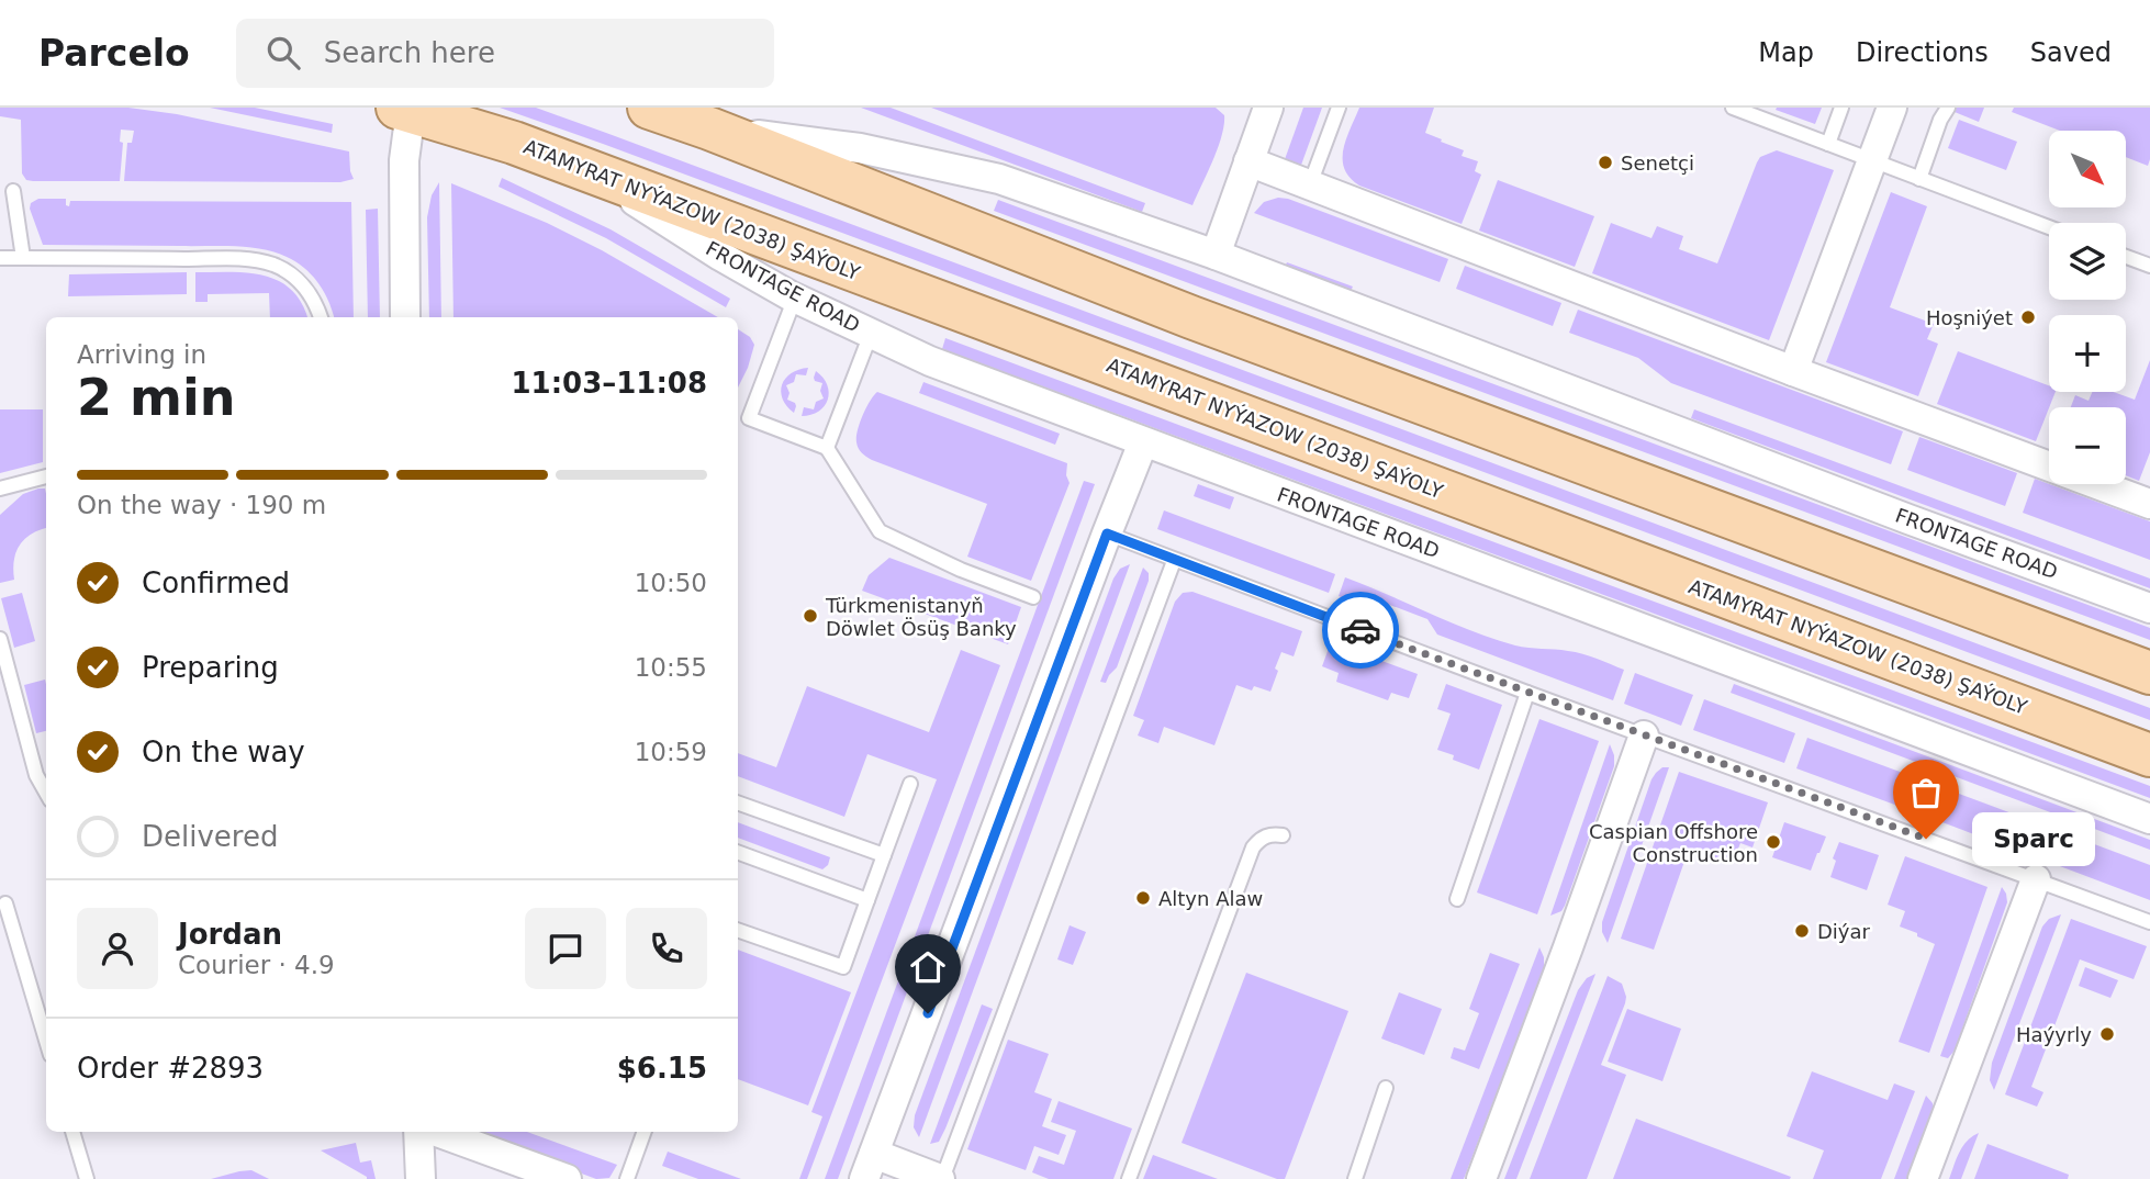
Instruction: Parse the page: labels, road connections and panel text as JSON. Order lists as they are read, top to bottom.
{
  "streets": {
    "main road": ["ATAMYRAT NYÝAZOW (2038) ŞAÝOLY"],
    "street": ["FRONTAGE ROAD"]
  },
  "crossings": [
    ["ATAMYRAT NYÝAZOW (2038) ŞAÝOLY", "FRONTAGE ROAD"]
  ],
  "places": [
    "Senetçi",
    "Hoşniýet",
    "Türkmenistanyň Döwlet Ösüş Banky",
    "Sparc",
    "Caspian Offshore Construction",
    "Altyn Alaw",
    "Diýar",
    "Haýyrly"
  ],
  "north": "bottom right",
  "page": {
    "header": "Parcelo",
    "search": "Search here",
    "nav": ["Map", "Directions", "Saved"],
    "map_buttons": ["+", "−"],
    "heading": ["2 min", "Arriving in", "11:03–11:08"],
    "panel": [
      "Jordan",
      "Courier · 4.9",
      "Order #2893",
      "$6.15"
    ],
    "bar": "On the way · 190 m",
    "list": [
      ["Confirmed", "10:50"],
      ["Preparing", "10:55"],
      ["On the way", "10:59"],
      "Delivered"
    ],
    "bubble": "Sparc"
  }
}
